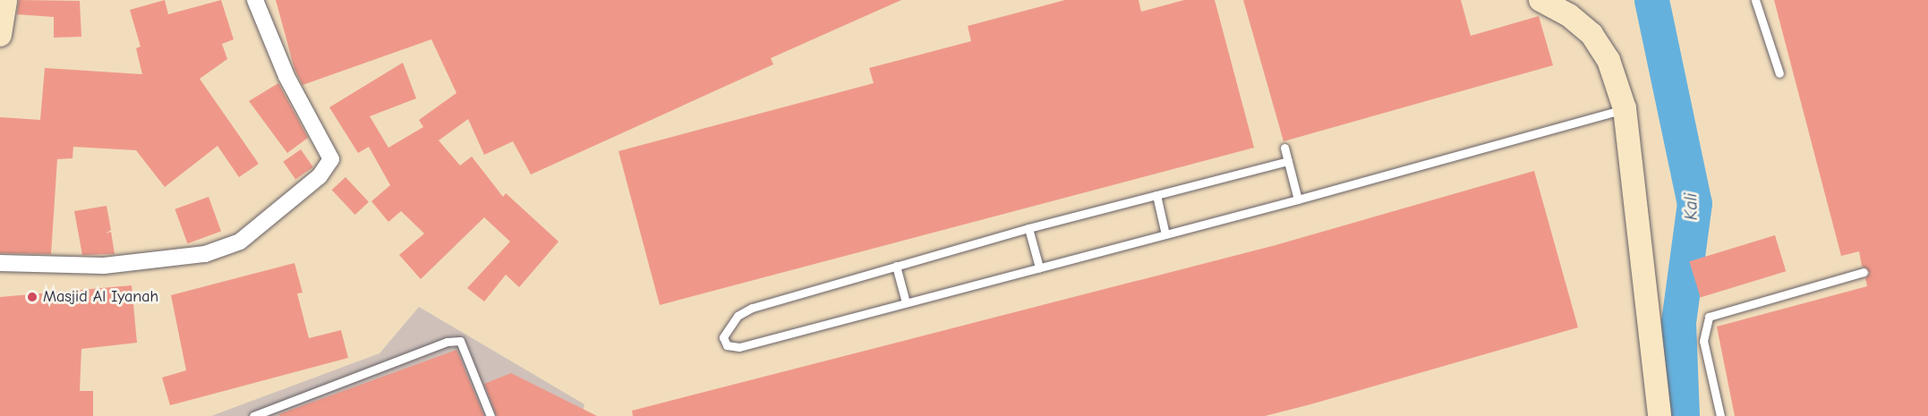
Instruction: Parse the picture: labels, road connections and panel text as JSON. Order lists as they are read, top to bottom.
{
  "water": ["Kali"],
  "places": ["Masjid Al Iyanah"]
}
